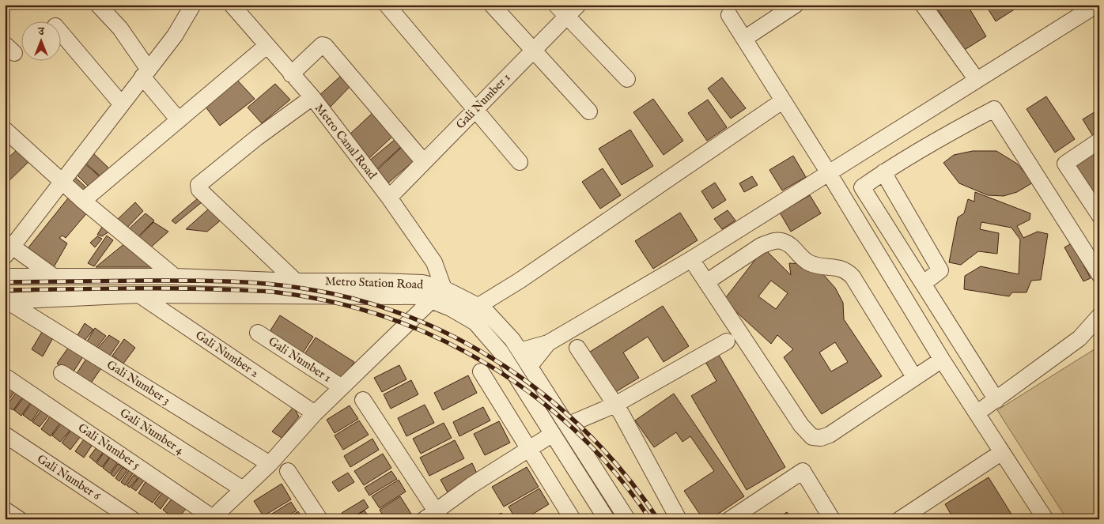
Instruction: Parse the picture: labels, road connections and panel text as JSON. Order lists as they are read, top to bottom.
{
  "streets": {
    "street": [
      "Gali Number 1",
      "Metro Canal Road",
      "Metro Station Road",
      "Gali Number 2",
      "Gali Number 3",
      "Gali Number 4",
      "Gali Number 5",
      "Gali Number 6"
    ]
  },
  "crossings": [
    ["Gali Number 1", "Metro Canal Road"],
    ["Metro Canal Road", "Metro Station Road"],
    ["Metro Station Road", "Gali Number 2"],
    ["Metro Station Road", "Gali Number 3"]
  ],
  "north": "top"
}
